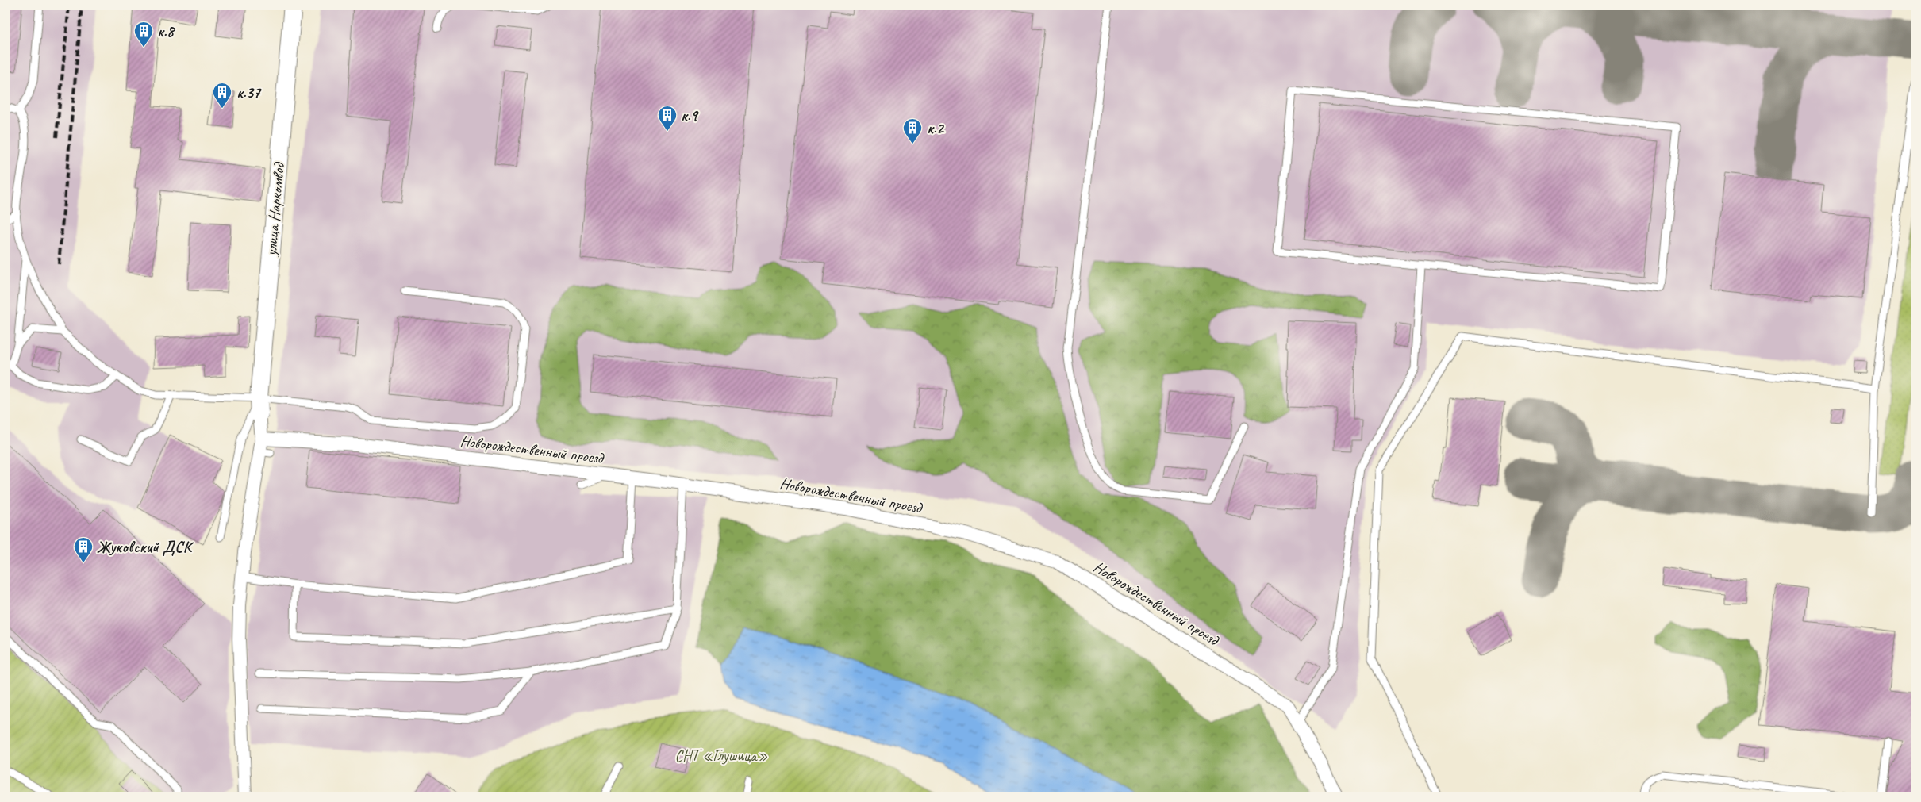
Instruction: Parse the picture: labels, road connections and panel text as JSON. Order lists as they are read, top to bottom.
{
  "streets": {
    "street": ["улица Наркомвод", "Новорождественный проезд"]
  },
  "parks": ["СНТ «Глушица»"],
  "places": {
    "building": [
      "к.8",
      "к.37",
      "к.9",
      "к.2",
      "Жуковский ДСК"
    ]
  }
}
